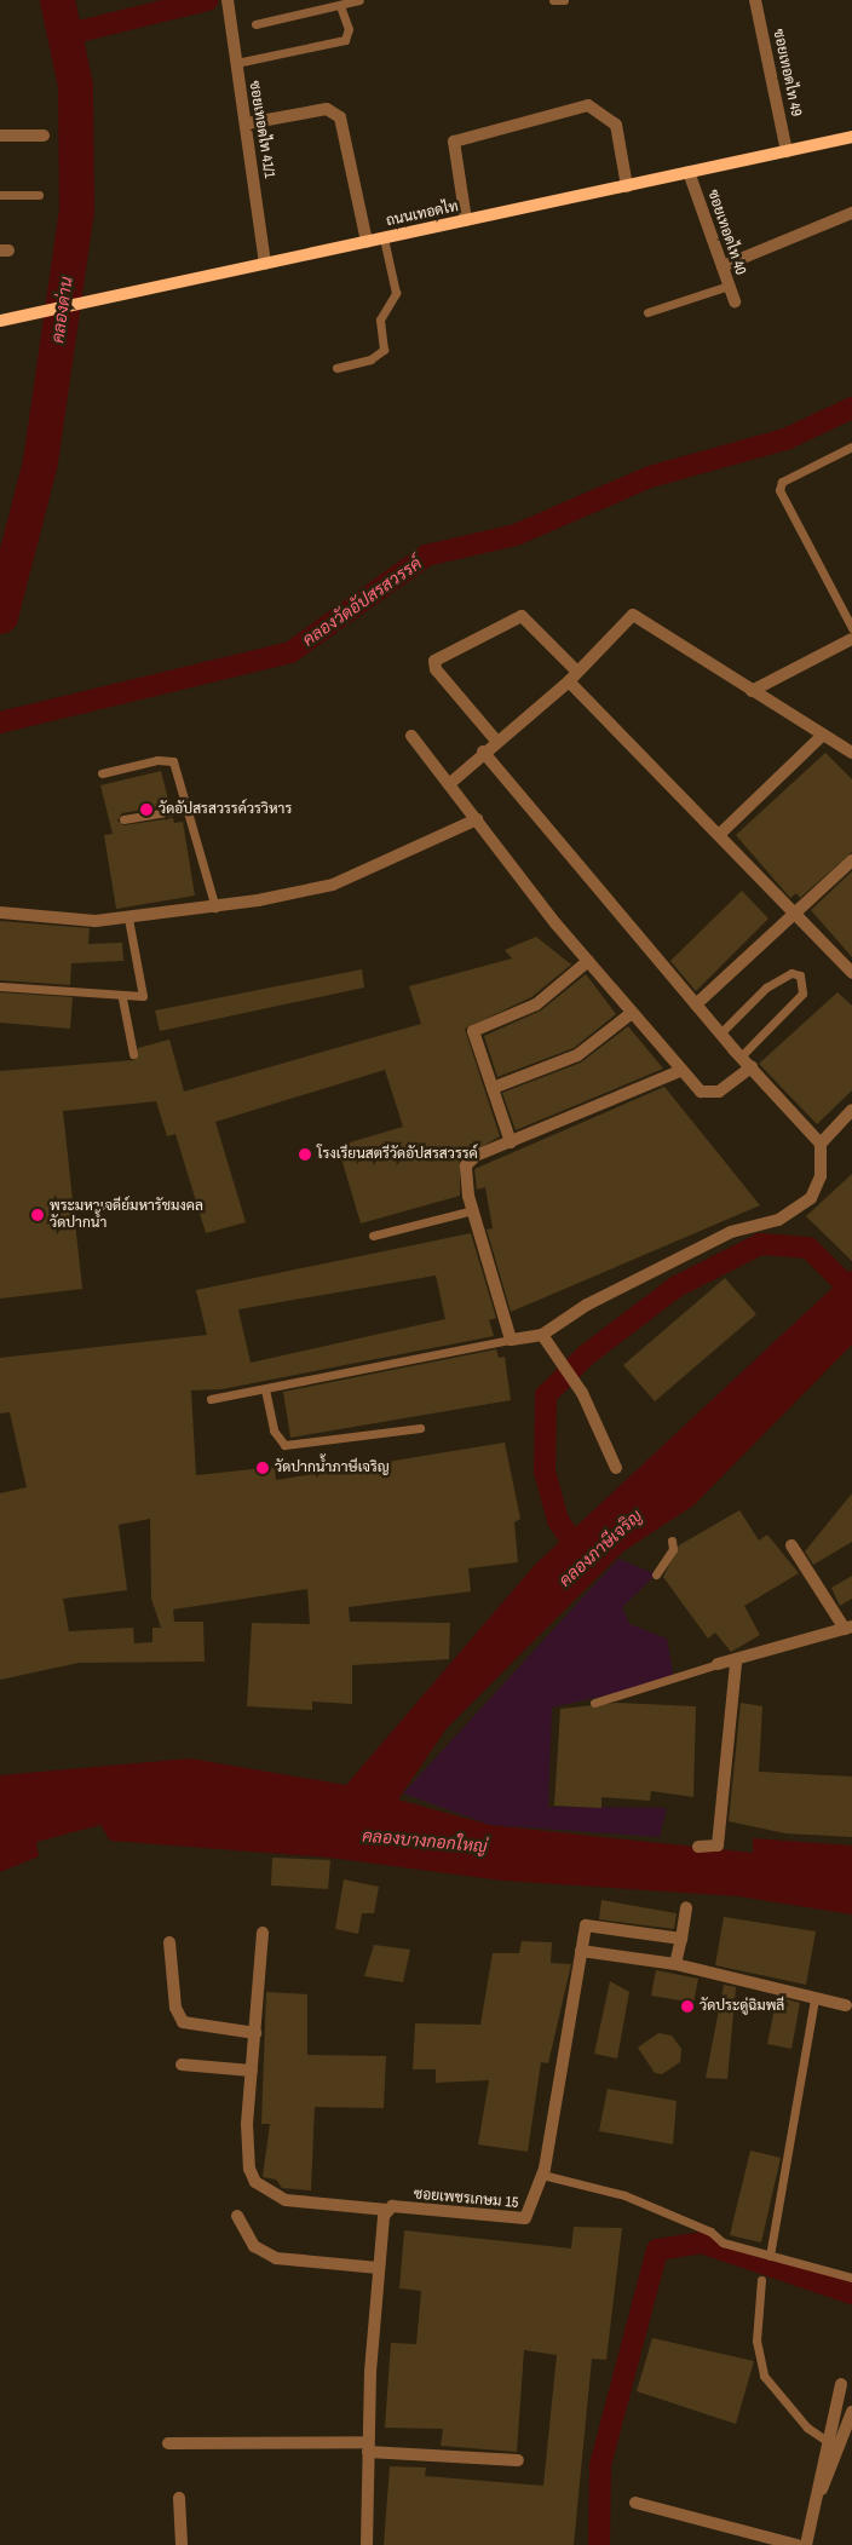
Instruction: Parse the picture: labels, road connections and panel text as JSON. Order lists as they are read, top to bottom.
{
  "streets": {
    "main road": ["ถนนเทอดไท"],
    "street": [
      "ซอยเทอดไท 49",
      "ซอยเทอดไท 41/1",
      "ซอยเทอดไท 40",
      "ซอยเพชรเกษม 15"
    ]
  },
  "crossings": [
    ["ซอยเทอดไท 49", "ถนนเทอดไท"],
    ["ซอยเทอดไท 41/1", "ถนนเทอดไท"],
    ["ถนนเทอดไท", "ซอยเทอดไท 40"]
  ],
  "water": [
    "คลองด่าน",
    "คลองวัดอัปสรสวรรค์",
    "คลองภาษีเจริญ",
    "คลองบางกอกใหญ่"
  ],
  "places": [
    "วัดอัปสรสวรรค์วรวิหาร",
    "โรงเรียนสตรีวัดอัปสรสวรรค์",
    "พระมหาเจดีย์มหารัชมงคล วัดปากน้ำ",
    "วัดปากน้ำภาษีเจริญ",
    "วัดประดู่ฉิมพลี"
  ]
}
